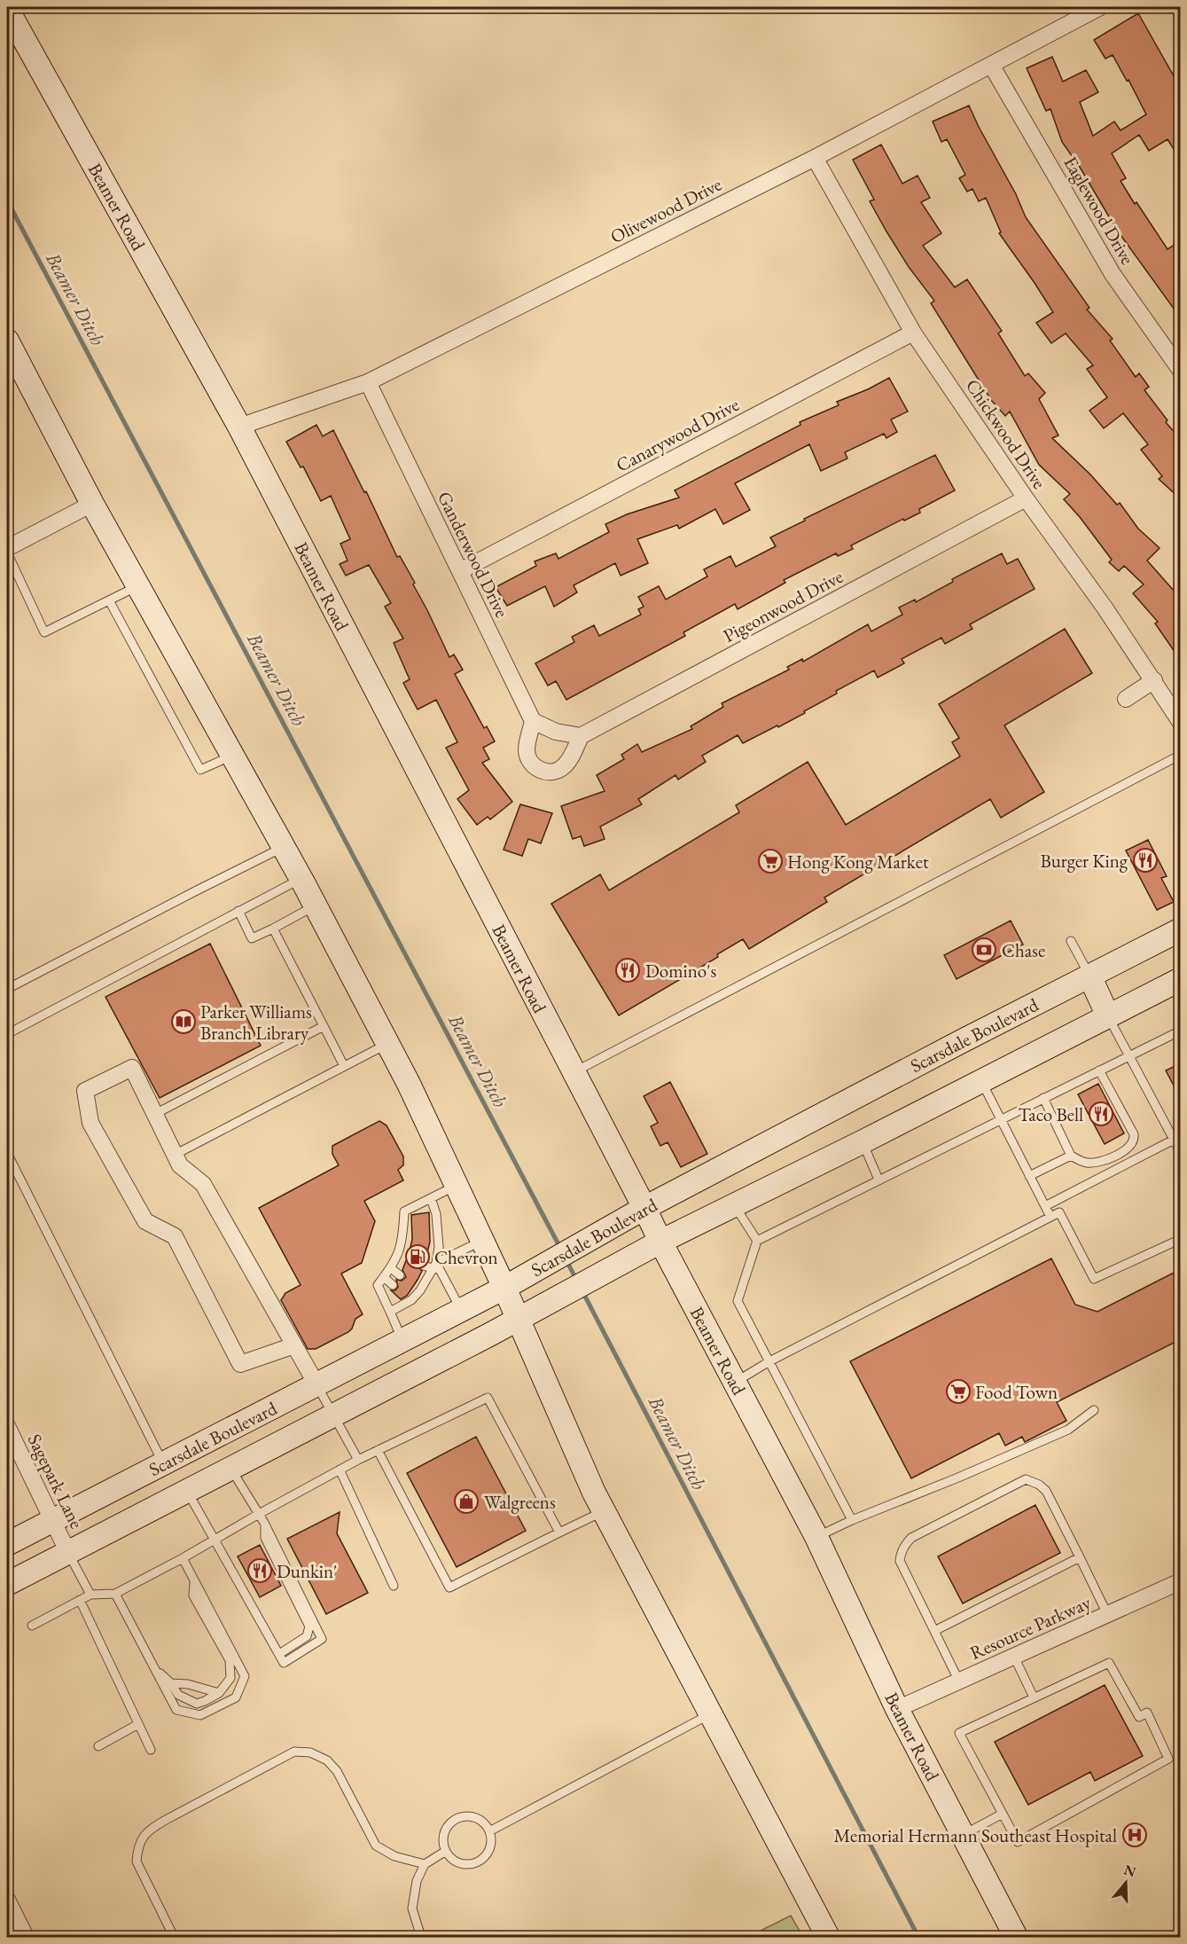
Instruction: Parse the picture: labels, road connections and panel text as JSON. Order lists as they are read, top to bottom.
{
  "streets": {
    "main road": ["Beamer Road", "Scarsdale Boulevard"],
    "street": [
      "Olivewood Drive",
      "Eaglewood Drive",
      "Chickwood Drive",
      "Canarywood Drive",
      "Ganderwood Drive",
      "Pigeonwood Drive",
      "Sagepark Lane",
      "Resource Parkway"
    ]
  },
  "crossings": [
    ["Beamer Road", "Olivewood Drive"],
    ["Beamer Road", "Scarsdale Boulevard"],
    ["Beamer Road", "Resource Parkway"],
    ["Olivewood Drive", "Eaglewood Drive"],
    ["Olivewood Drive", "Chickwood Drive"],
    ["Olivewood Drive", "Ganderwood Drive"],
    ["Chickwood Drive", "Canarywood Drive"],
    ["Chickwood Drive", "Pigeonwood Drive"],
    ["Canarywood Drive", "Ganderwood Drive"],
    ["Scarsdale Boulevard", "Sagepark Lane"]
  ],
  "water": ["Beamer Ditch"],
  "places": {
    "restaurant": [
      "Burger King",
      "Domino's",
      "Taco Bell",
      "Dunkin'"
    ],
    "supermarket": ["Hong Kong Market", "Food Town"],
    "bank": ["Chase"],
    "library": ["Parker Williams Branch Library"],
    "fuel station": ["Chevron"],
    "shop": ["Walgreens"],
    "hospital": ["Memorial Hermann Southeast Hospital"]
  },
  "north": "top"
}
